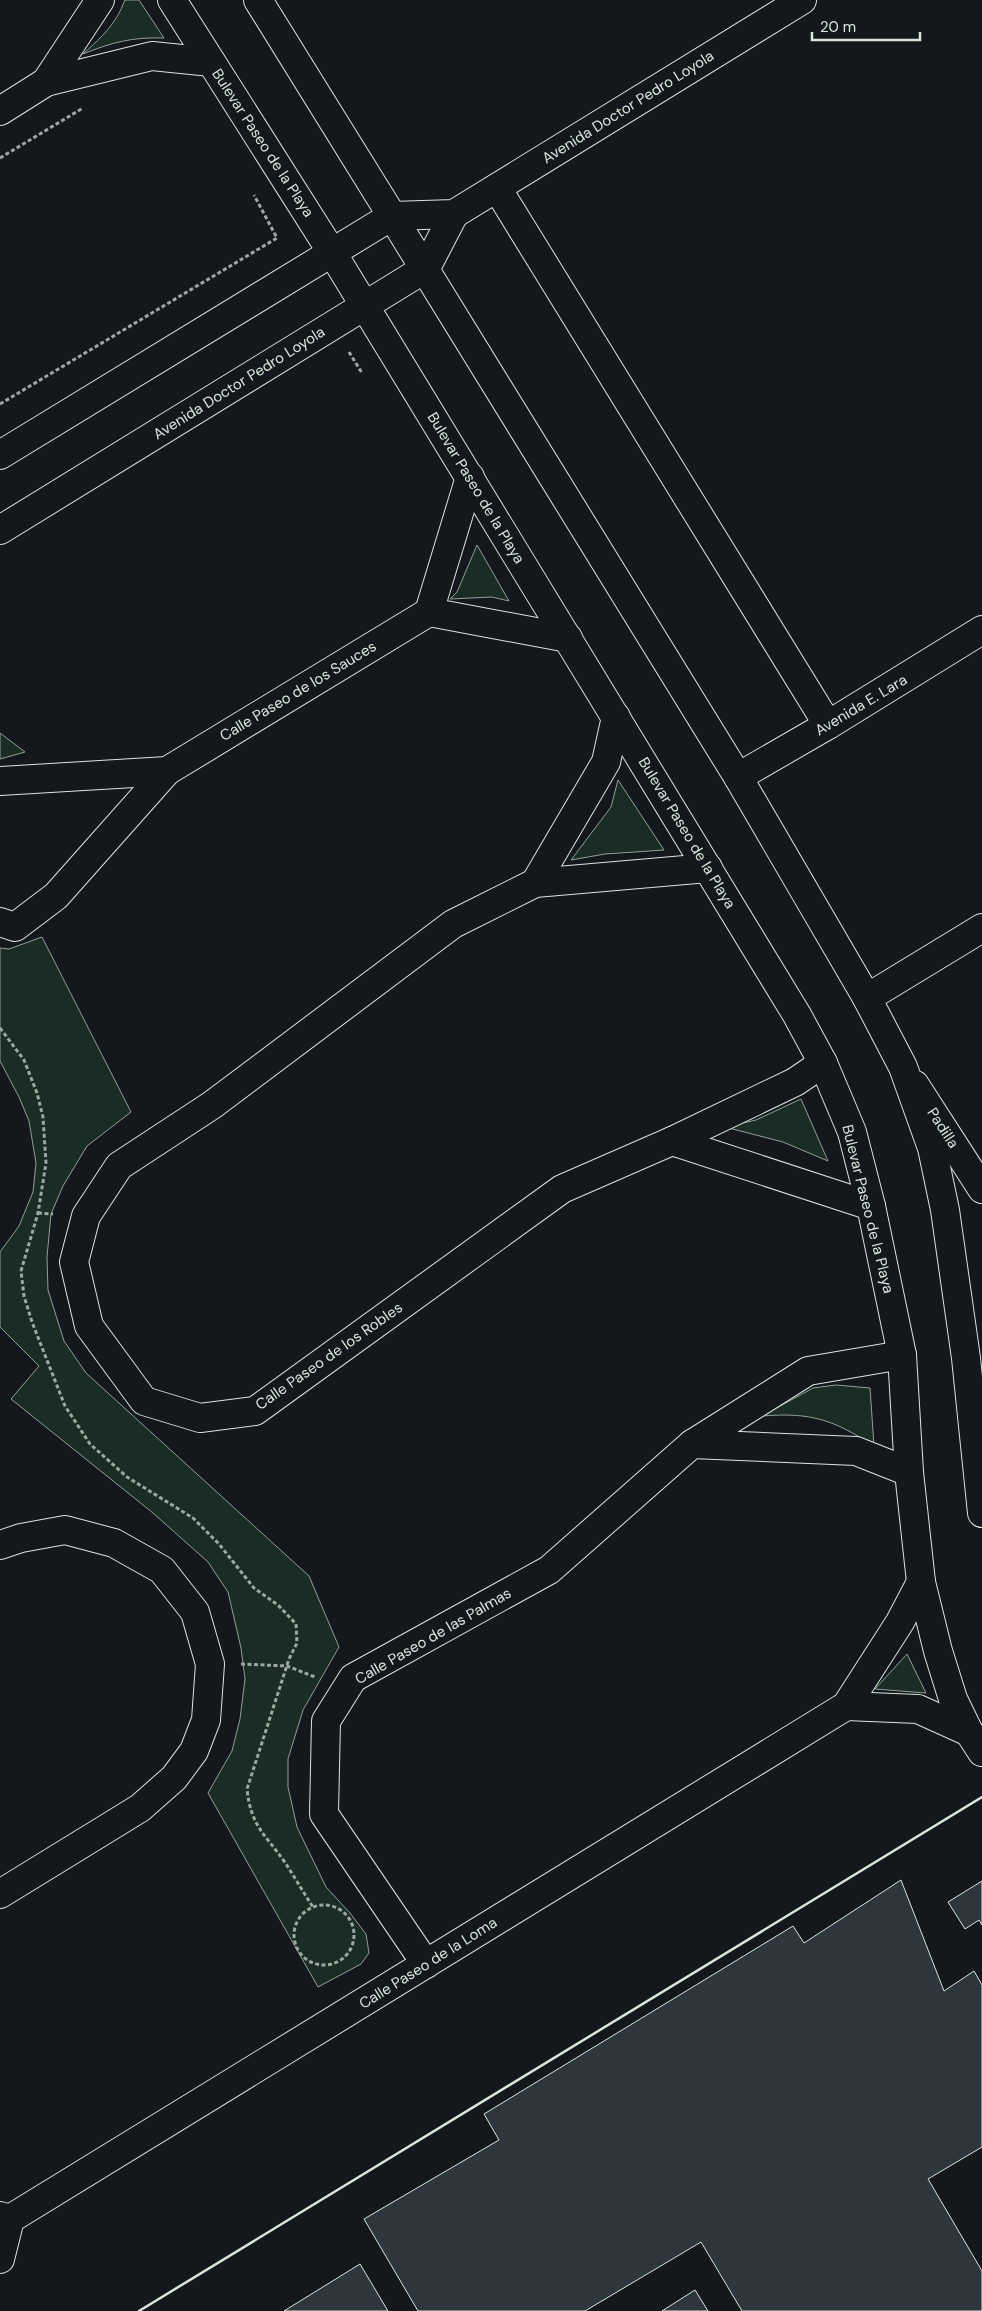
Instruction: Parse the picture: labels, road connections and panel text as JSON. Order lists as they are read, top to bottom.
{
  "streets": {
    "street": [
      "Avenida Doctor Pedro Loyola",
      "Bulevar Paseo de la Playa",
      "Calle Paseo de los Sauces",
      "Avenida E. Lara",
      "Padilla",
      "Calle Paseo de los Robles",
      "Calle Paseo de las Palmas",
      "Calle Paseo de la Loma"
    ]
  },
  "crossings": [
    ["Avenida Doctor Pedro Loyola", "Bulevar Paseo de la Playa"],
    ["Bulevar Paseo de la Playa", "Calle Paseo de los Robles"],
    ["Bulevar Paseo de la Playa", "Calle Paseo de las Palmas"],
    ["Bulevar Paseo de la Playa", "Calle Paseo de la Loma"],
    ["Calle Paseo de las Palmas", "Calle Paseo de la Loma"]
  ],
  "scale_bar": "20 m"
}
